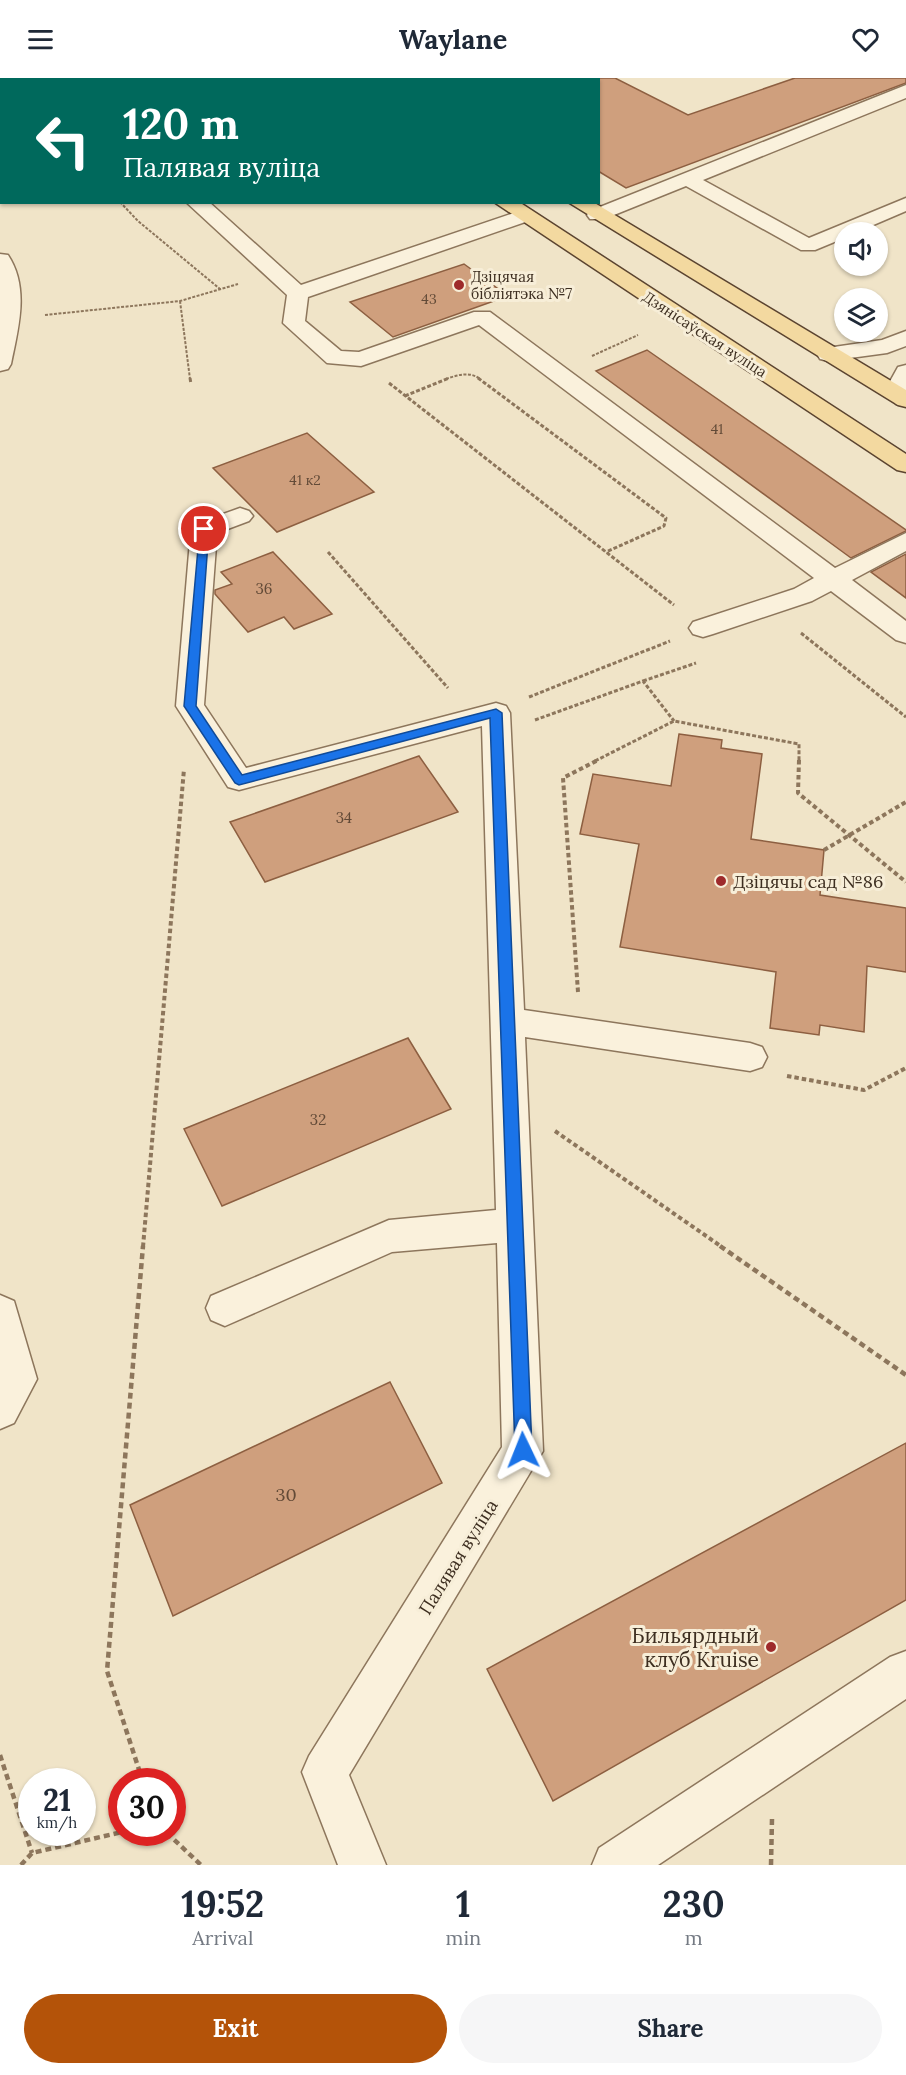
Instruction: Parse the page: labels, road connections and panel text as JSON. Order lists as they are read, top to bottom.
{
  "streets": {
    "main road": ["Дзянісаўская вуліца"],
    "street": ["Палявая вуліца"]
  },
  "places": ["Дзіцячая бібліятэка №7", "Дзіцячы сад №86", "Бильярдный клуб Kruise"],
  "house_numbers": [
    "43",
    "41",
    "41 к2",
    "36",
    "34",
    "32",
    "30"
  ],
  "page": {
    "header": "Waylane",
    "turn": ["120 m", "Палявая вуліца"],
    "speed": "21 km/h",
    "limit": "30",
    "eta": [
      "19:52",
      "Arrival",
      "1",
      "min",
      "230",
      "m"
    ],
    "buttons": ["Exit", "Share"]
  }
}
